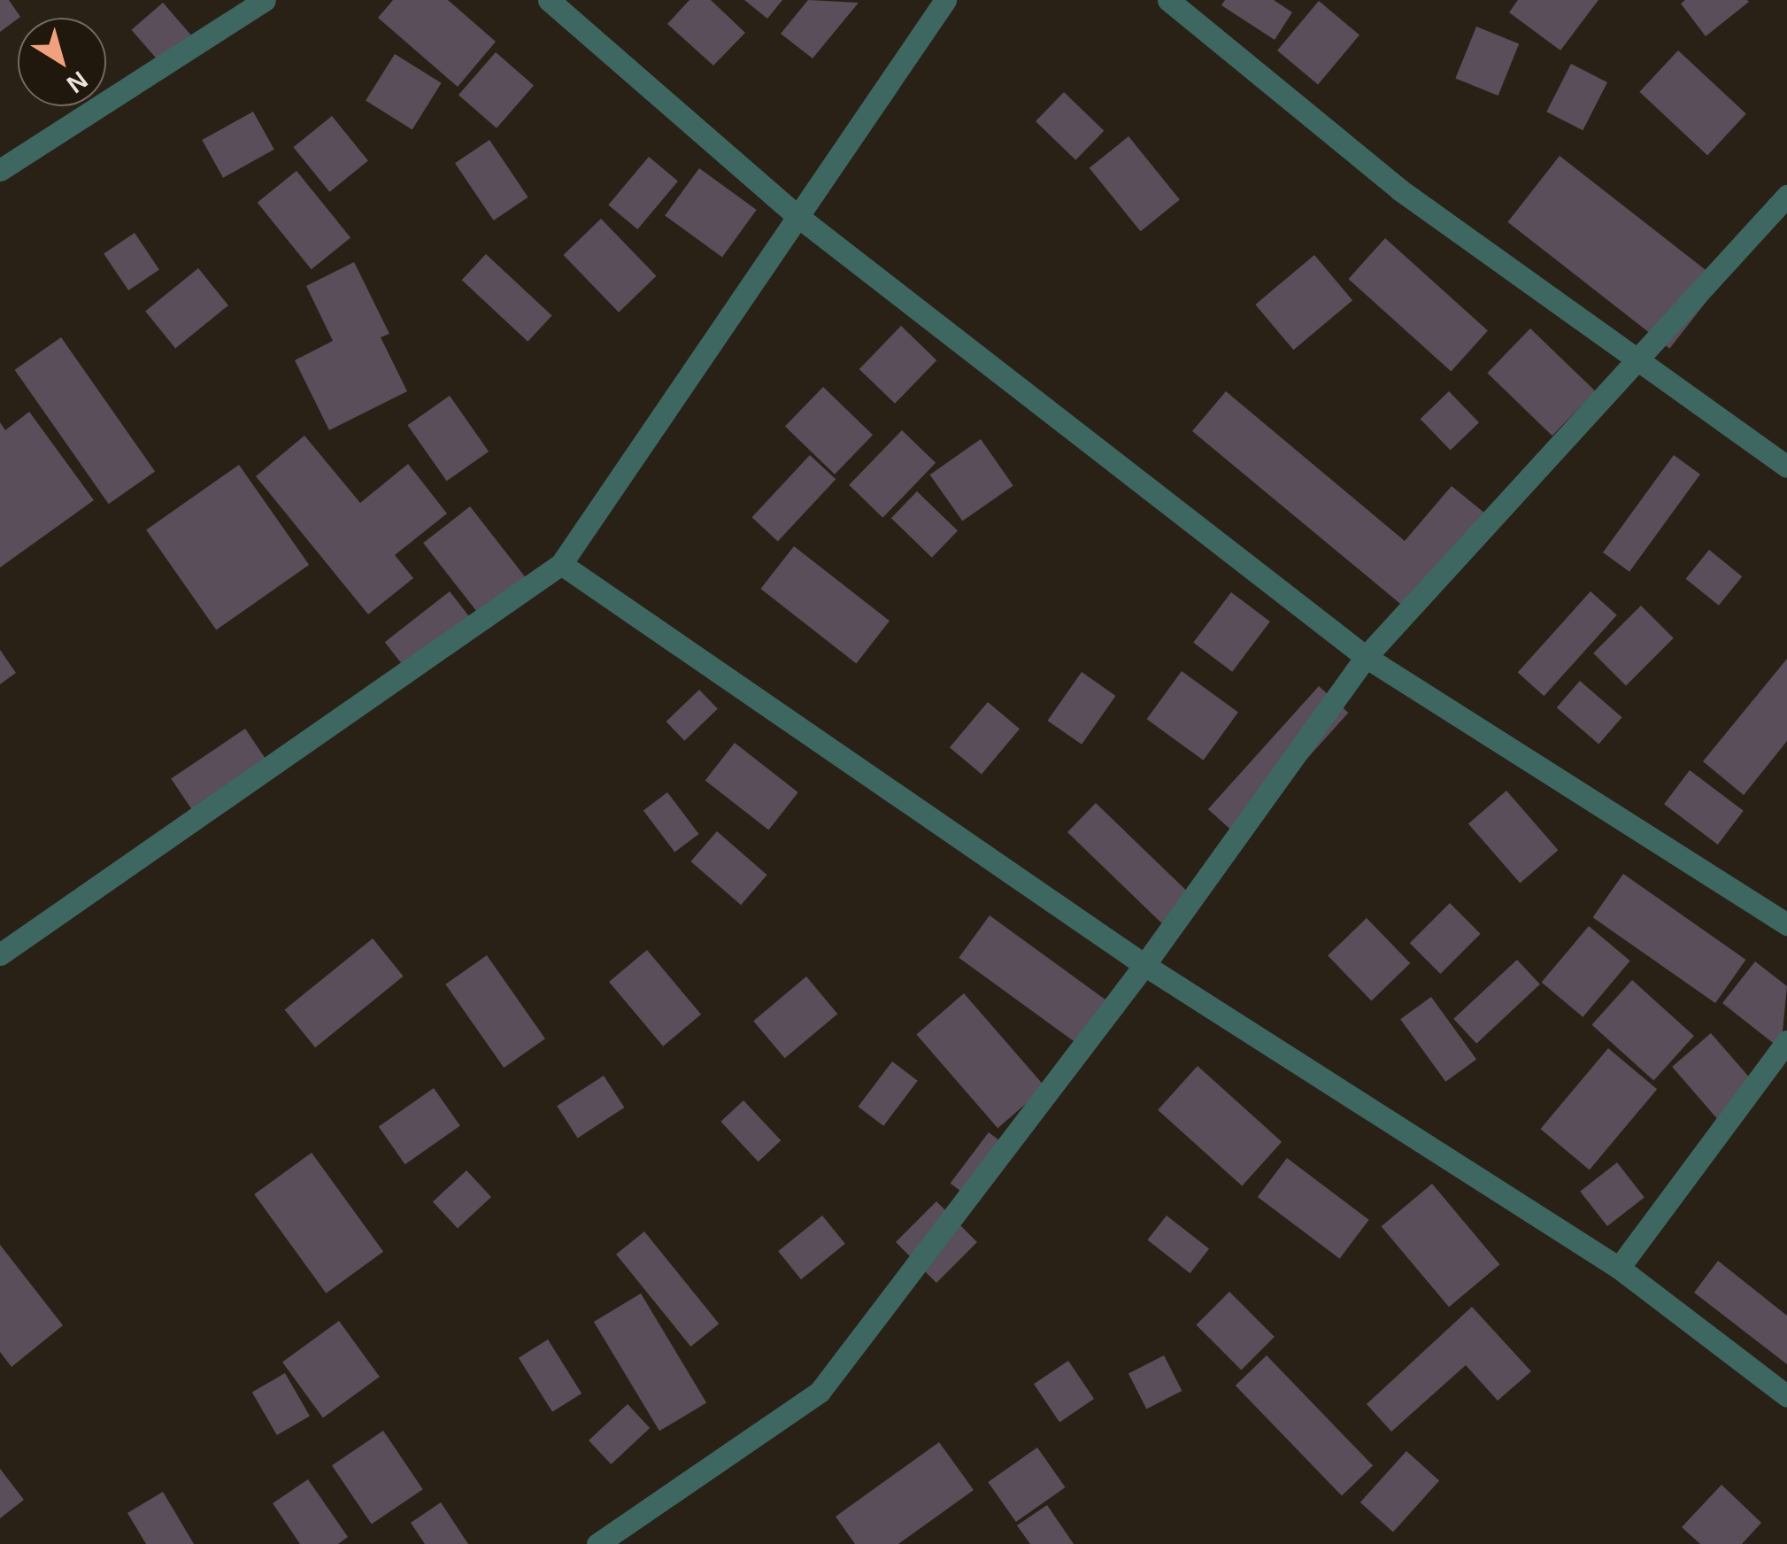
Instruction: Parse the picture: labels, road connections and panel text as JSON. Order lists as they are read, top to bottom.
{
  "north": "bottom right"
}
